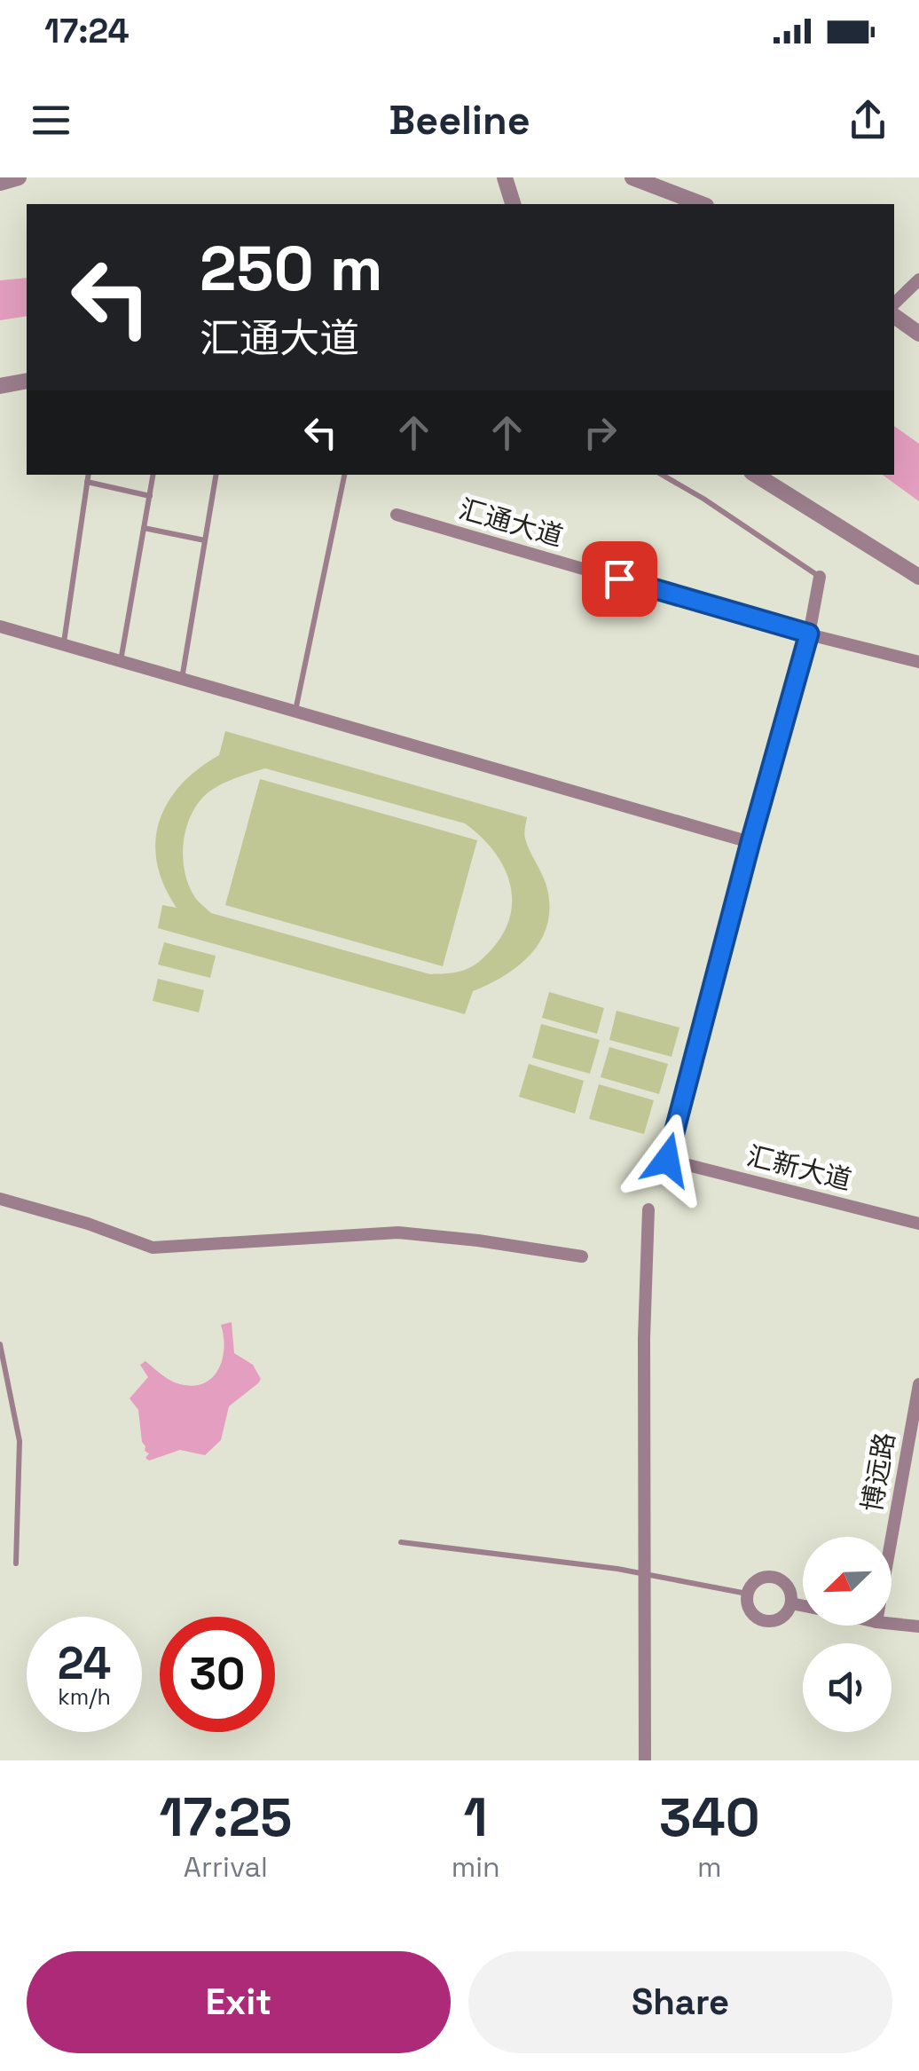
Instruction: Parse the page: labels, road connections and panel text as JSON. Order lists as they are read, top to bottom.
{
  "streets": {
    "street": ["汇通大道", "汇新大道", "博远路"]
  },
  "north": "bottom left",
  "page": {
    "status": "17:24",
    "header": "Beeline",
    "turn": ["250 m", "汇通大道"],
    "speed": "24 km/h",
    "limit": "30",
    "eta": [
      "17:25",
      "Arrival",
      "1",
      "min",
      "340",
      "m"
    ],
    "buttons": ["Exit", "Share"]
  }
}
